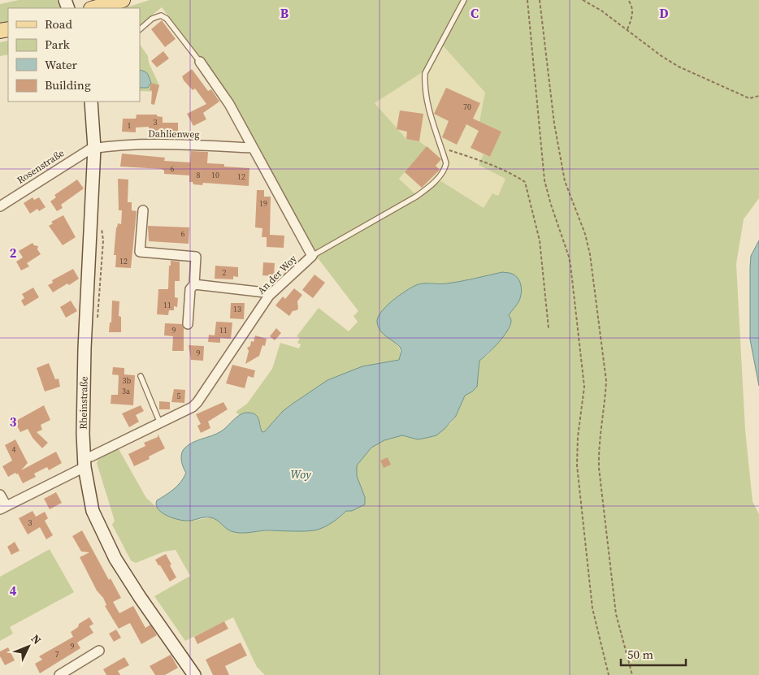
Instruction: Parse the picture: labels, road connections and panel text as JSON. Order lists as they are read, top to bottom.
{
  "streets": {
    "main road": ["Rheinstraße"],
    "street": ["Dahlienweg", "Rosenstraße", "An der Woy"]
  },
  "crossings": [
    ["Dahlienweg", "Rosenstraße"],
    ["Dahlienweg", "An der Woy"],
    ["Dahlienweg", "Rheinstraße"],
    ["Rosenstraße", "Rheinstraße"],
    ["An der Woy", "Rheinstraße"]
  ],
  "water": ["Woy"],
  "house_numbers": [
    "70",
    "3",
    "1",
    "6",
    "8",
    "10",
    "12",
    "19",
    "6",
    "12",
    "2",
    "11",
    "13",
    "9",
    "11",
    "9",
    "3b",
    "3a",
    "5",
    "4",
    "3",
    "9",
    "7"
  ],
  "legend": [
    "Road",
    "Park",
    "Water",
    "Building"
  ],
  "scale_bar": "50 m",
  "north": "top right",
  "grid": {
    "columns": ["B", "C", "D"],
    "rows": ["2", "3", "4"]
  }
}
